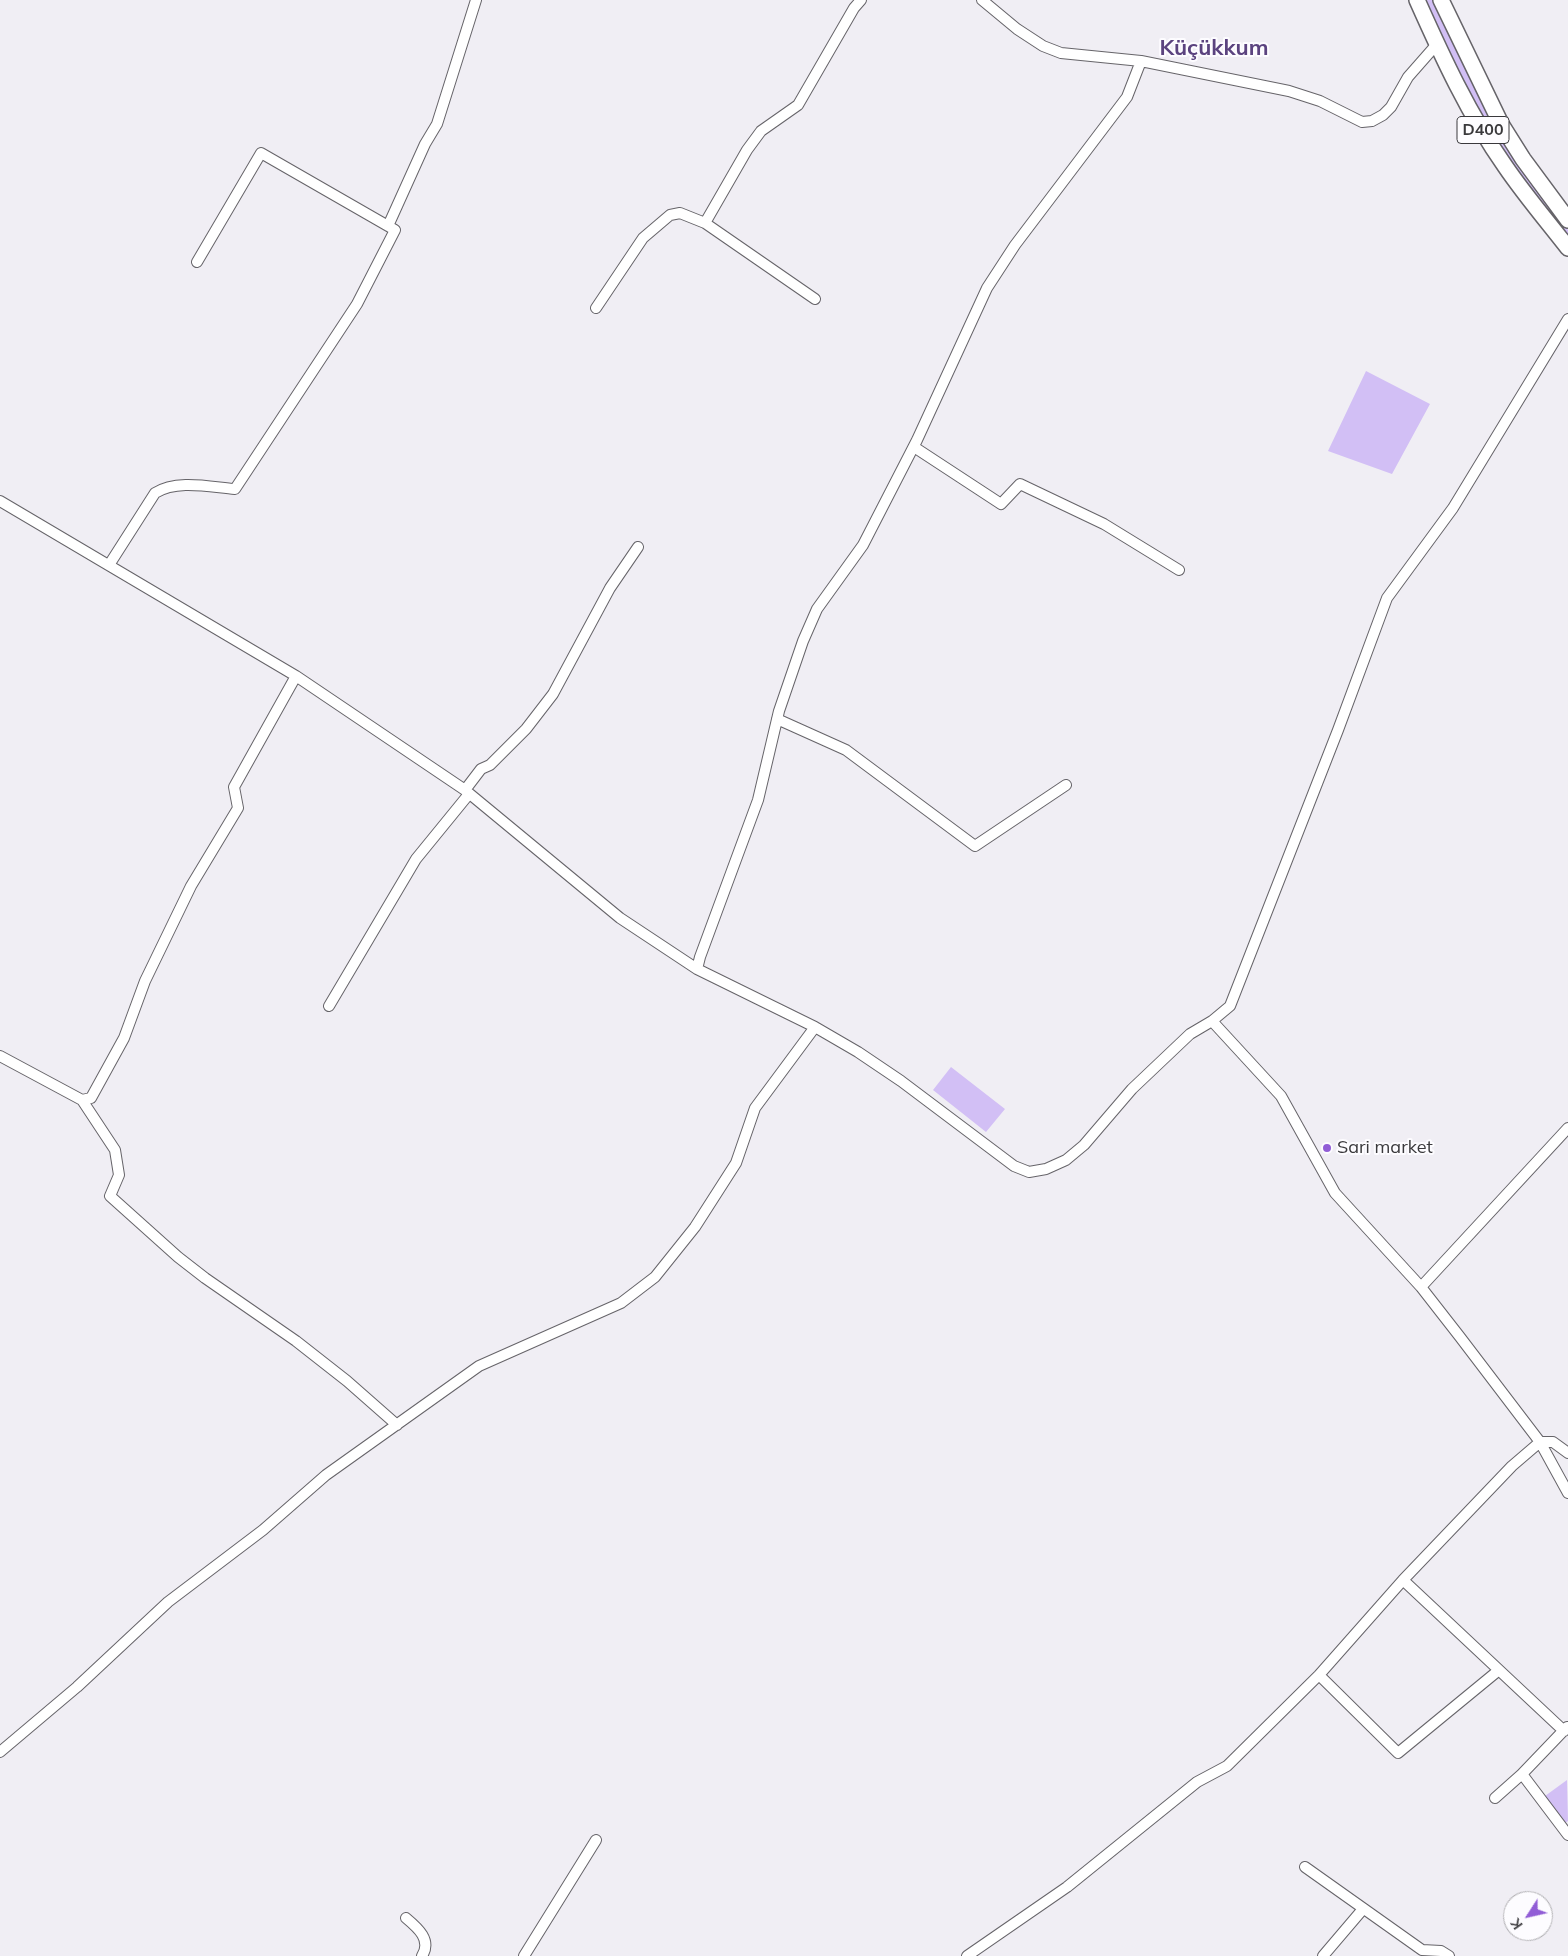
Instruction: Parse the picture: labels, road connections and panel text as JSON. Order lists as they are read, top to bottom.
{
  "streets": {
    "highway": ["D400"]
  },
  "districts": ["Küçükkum"],
  "places": ["Sari market"],
  "north": "bottom left"
}
